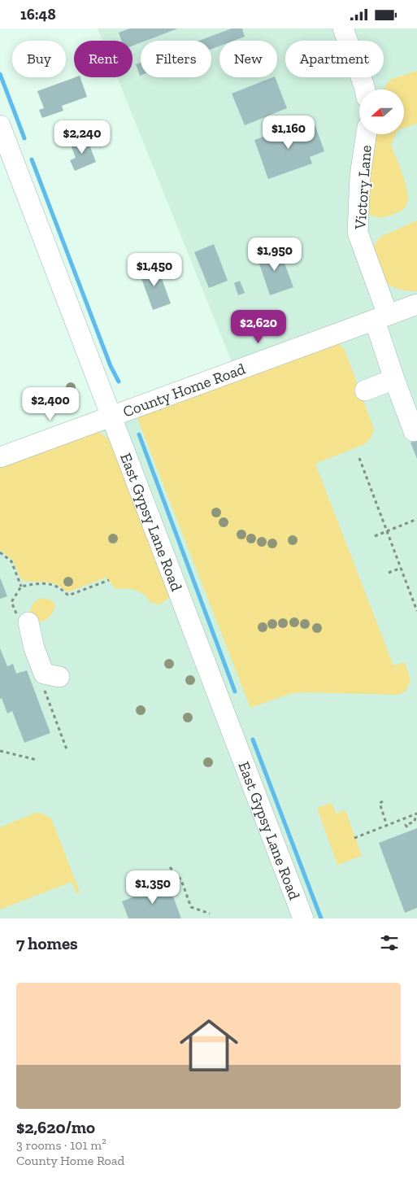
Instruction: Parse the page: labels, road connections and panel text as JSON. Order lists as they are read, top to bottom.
{
  "streets": {
    "street": ["Victory Lane", "County Home Road", "East Gypsy Lane Road"]
  },
  "crossings": [
    ["Victory Lane", "County Home Road"],
    ["County Home Road", "East Gypsy Lane Road"]
  ],
  "north": "left",
  "page": {
    "status": "16:48",
    "chip": [
      "Buy",
      "Rent",
      "Filters",
      "New",
      "Apartment"
    ],
    "price": [
      "$1,160",
      "$2,240",
      "$1,950",
      "$1,450",
      "$2,620",
      "$2,400",
      "$1,350"
    ],
    "heading": "7 homes",
    "list": [
      {
        "name": "$2,620/mo",
        "note": "3 rooms · 101 m² · County Home Road"
      }
    ]
  }
}
